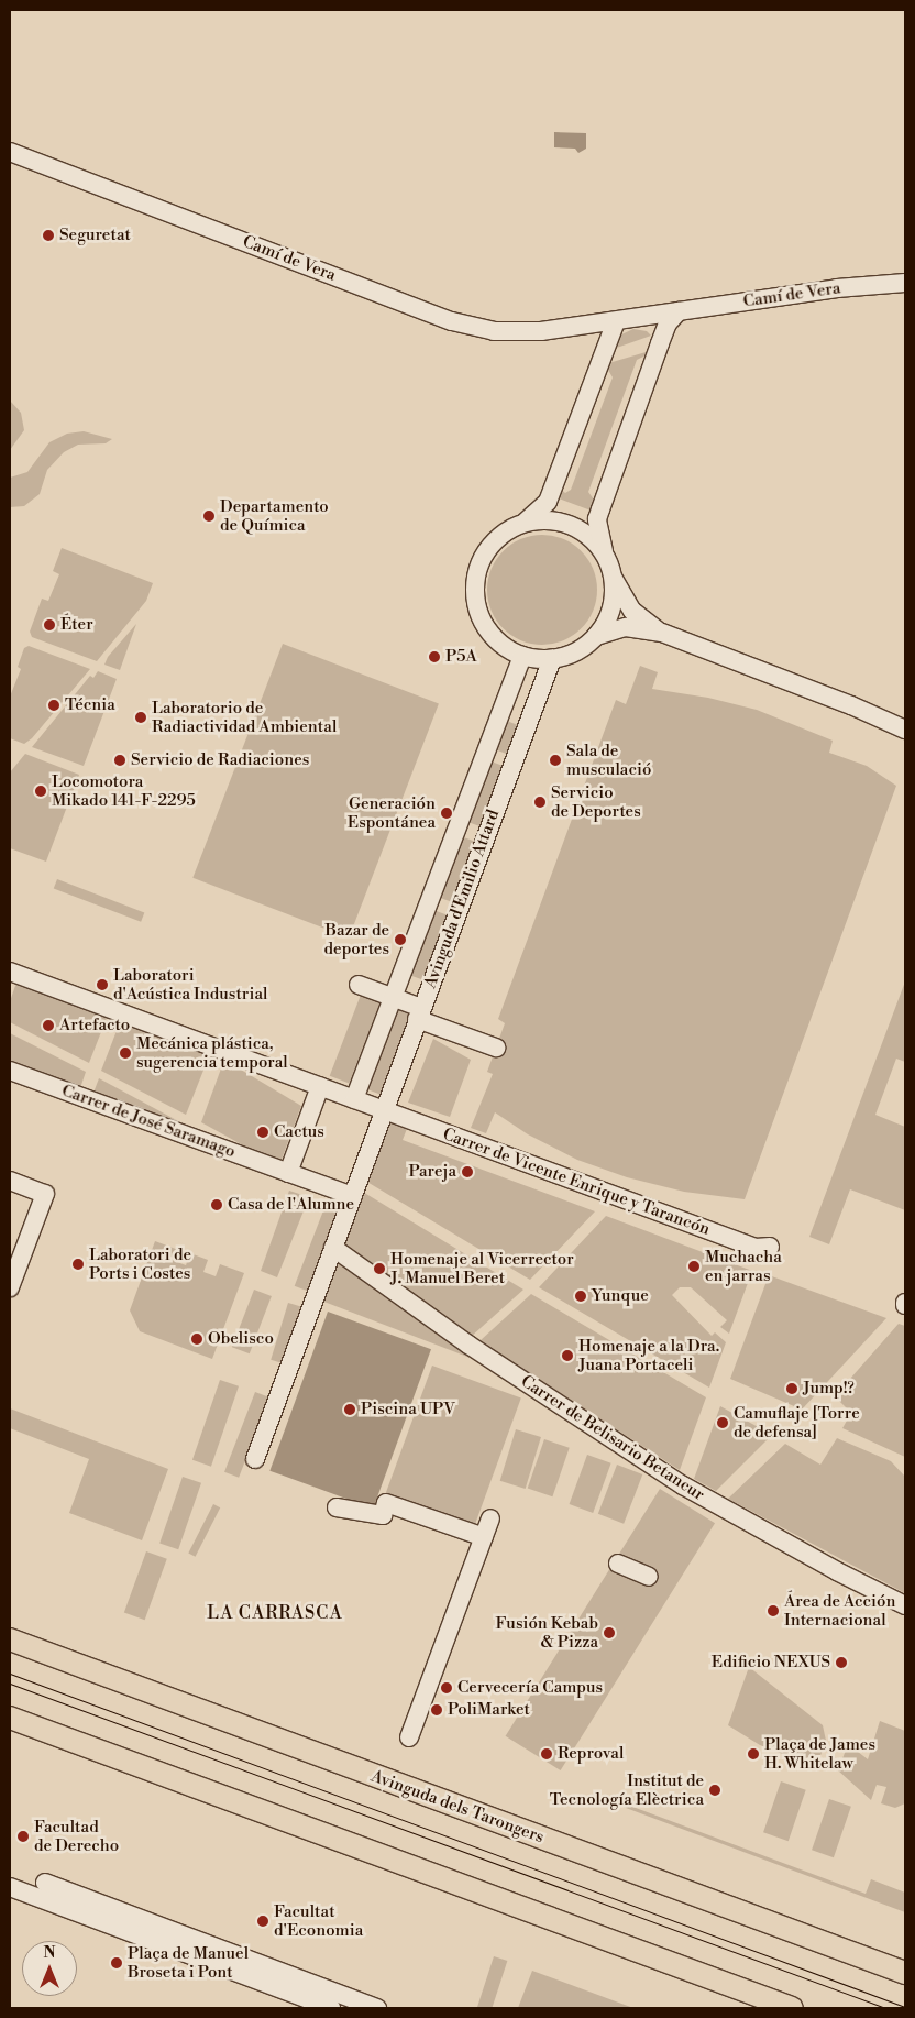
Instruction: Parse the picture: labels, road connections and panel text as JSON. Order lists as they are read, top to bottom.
{
  "streets": {
    "main road": ["Avinguda dels Tarongers"],
    "street": [
      "Camí de Vera",
      "Avinguda d'Emilio Attard",
      "Carrer de José Saramago",
      "Carrer de Vicente Enrique y Tarancón",
      "Carrer de Belisario Betancur"
    ]
  },
  "crossings": [
    ["Avinguda d'Emilio Attard", "Carrer de José Saramago"],
    ["Avinguda d'Emilio Attard", "Carrer de Vicente Enrique y Tarancón"],
    ["Avinguda d'Emilio Attard", "Carrer de Belisario Betancur"]
  ],
  "districts": ["LA CARRASCA"],
  "places": [
    "Seguretat",
    "Departamento de Química",
    "Éter",
    "P5A",
    "Técnia",
    "Laboratorio de Radiactividad Ambiental",
    "Servicio de Radiaciones",
    "Sala de musculació",
    "Locomotora Mikado 141-F-2295",
    "Servicio de Deportes",
    "Generación Espontánea",
    "Bazar de deportes",
    "Laboratori d'Acústica Industrial",
    "Artefacto",
    "Mecánica plástica, sugerencia temporal",
    "Cactus",
    "Pareja",
    "Casa de l'Alumne",
    "Laboratori de Ports i Costes",
    "Muchacha en jarras",
    "Homenaje al Vicerrector J. Manuel Beret",
    "Yunque",
    "Obelisco",
    "Homenaje a la Dra. Juana Portaceli",
    "Jump!?",
    "Piscina UPV",
    "Camuflaje [Torre de defensa]",
    "Área de Acción Internacional",
    "Fusión Kebab & Pizza",
    "Edificio NEXUS",
    "Cervecería Campus",
    "PoliMarket",
    "Reproval",
    "Plaça de James H. Whitelaw",
    "Institut de Tecnología Elèctrica",
    "Facultad de Derecho",
    "Facultat d'Economia",
    "Plaça de Manuel Broseta i Pont"
  ],
  "north": "top"
}
